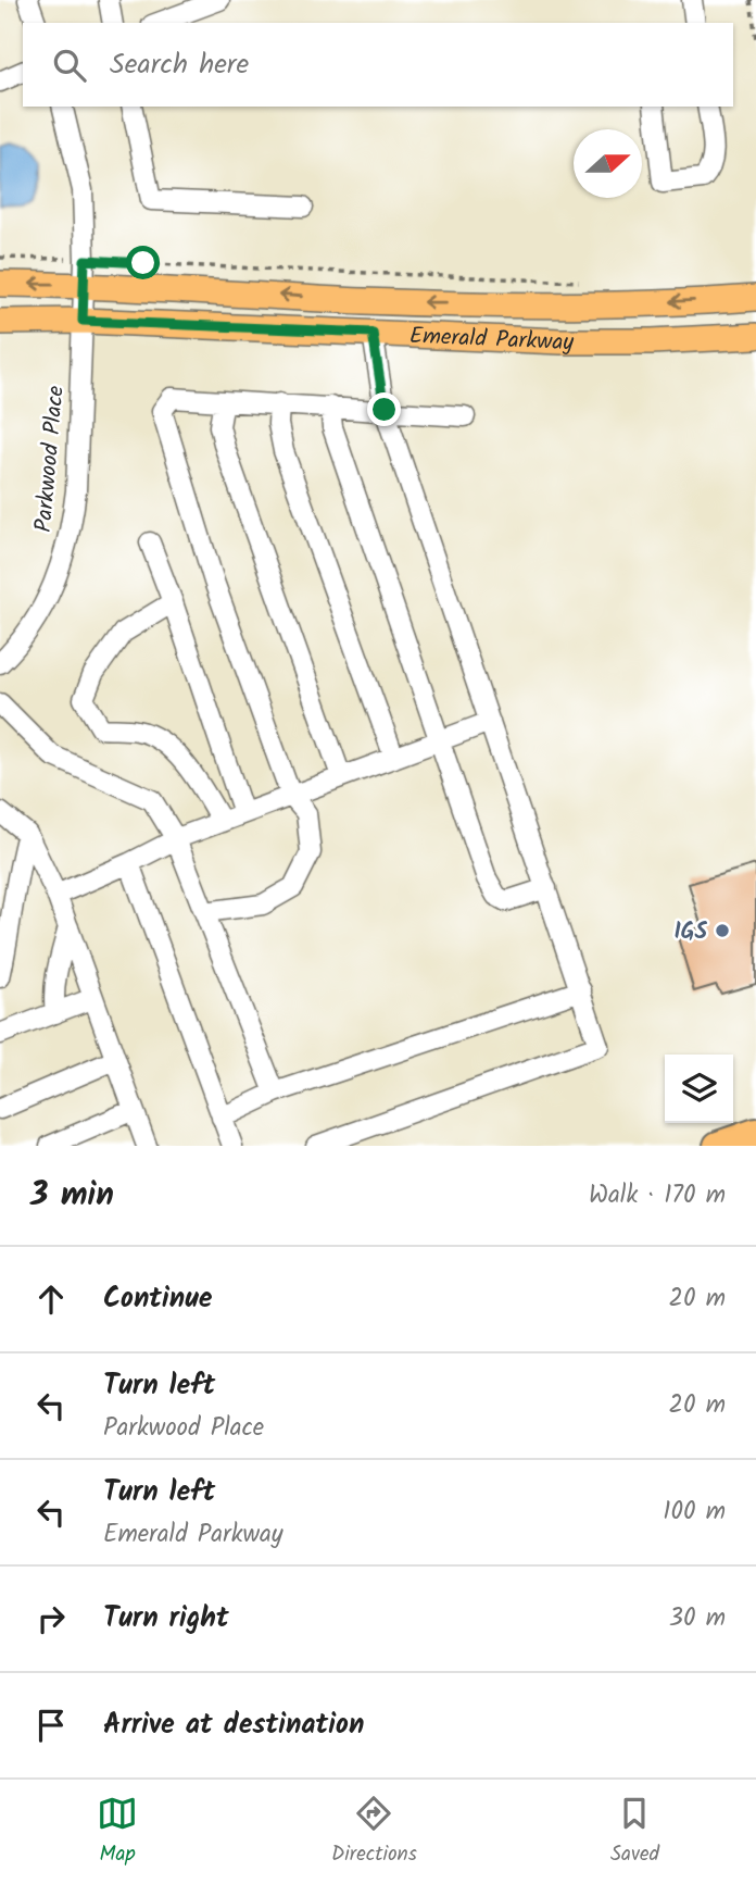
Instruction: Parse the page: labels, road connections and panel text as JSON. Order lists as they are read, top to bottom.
{
  "streets": {
    "main road": ["Emerald Parkway"],
    "street": ["Parkwood Place"]
  },
  "crossings": [
    ["Emerald Parkway", "Parkwood Place"]
  ],
  "places": ["IGS"],
  "north": "right",
  "page": {
    "search": "Search here",
    "heading": ["3 min", "Walk · 170 m"],
    "list": [
      ["Continue", "20 m"],
      ["Turn left", "Parkwood Place", "20 m"],
      ["Turn left", "Emerald Parkway", "100 m"],
      ["Turn right", "30 m"],
      "Arrive at destination"
    ],
    "nav": ["Map", "Directions", "Saved"]
  }
}
